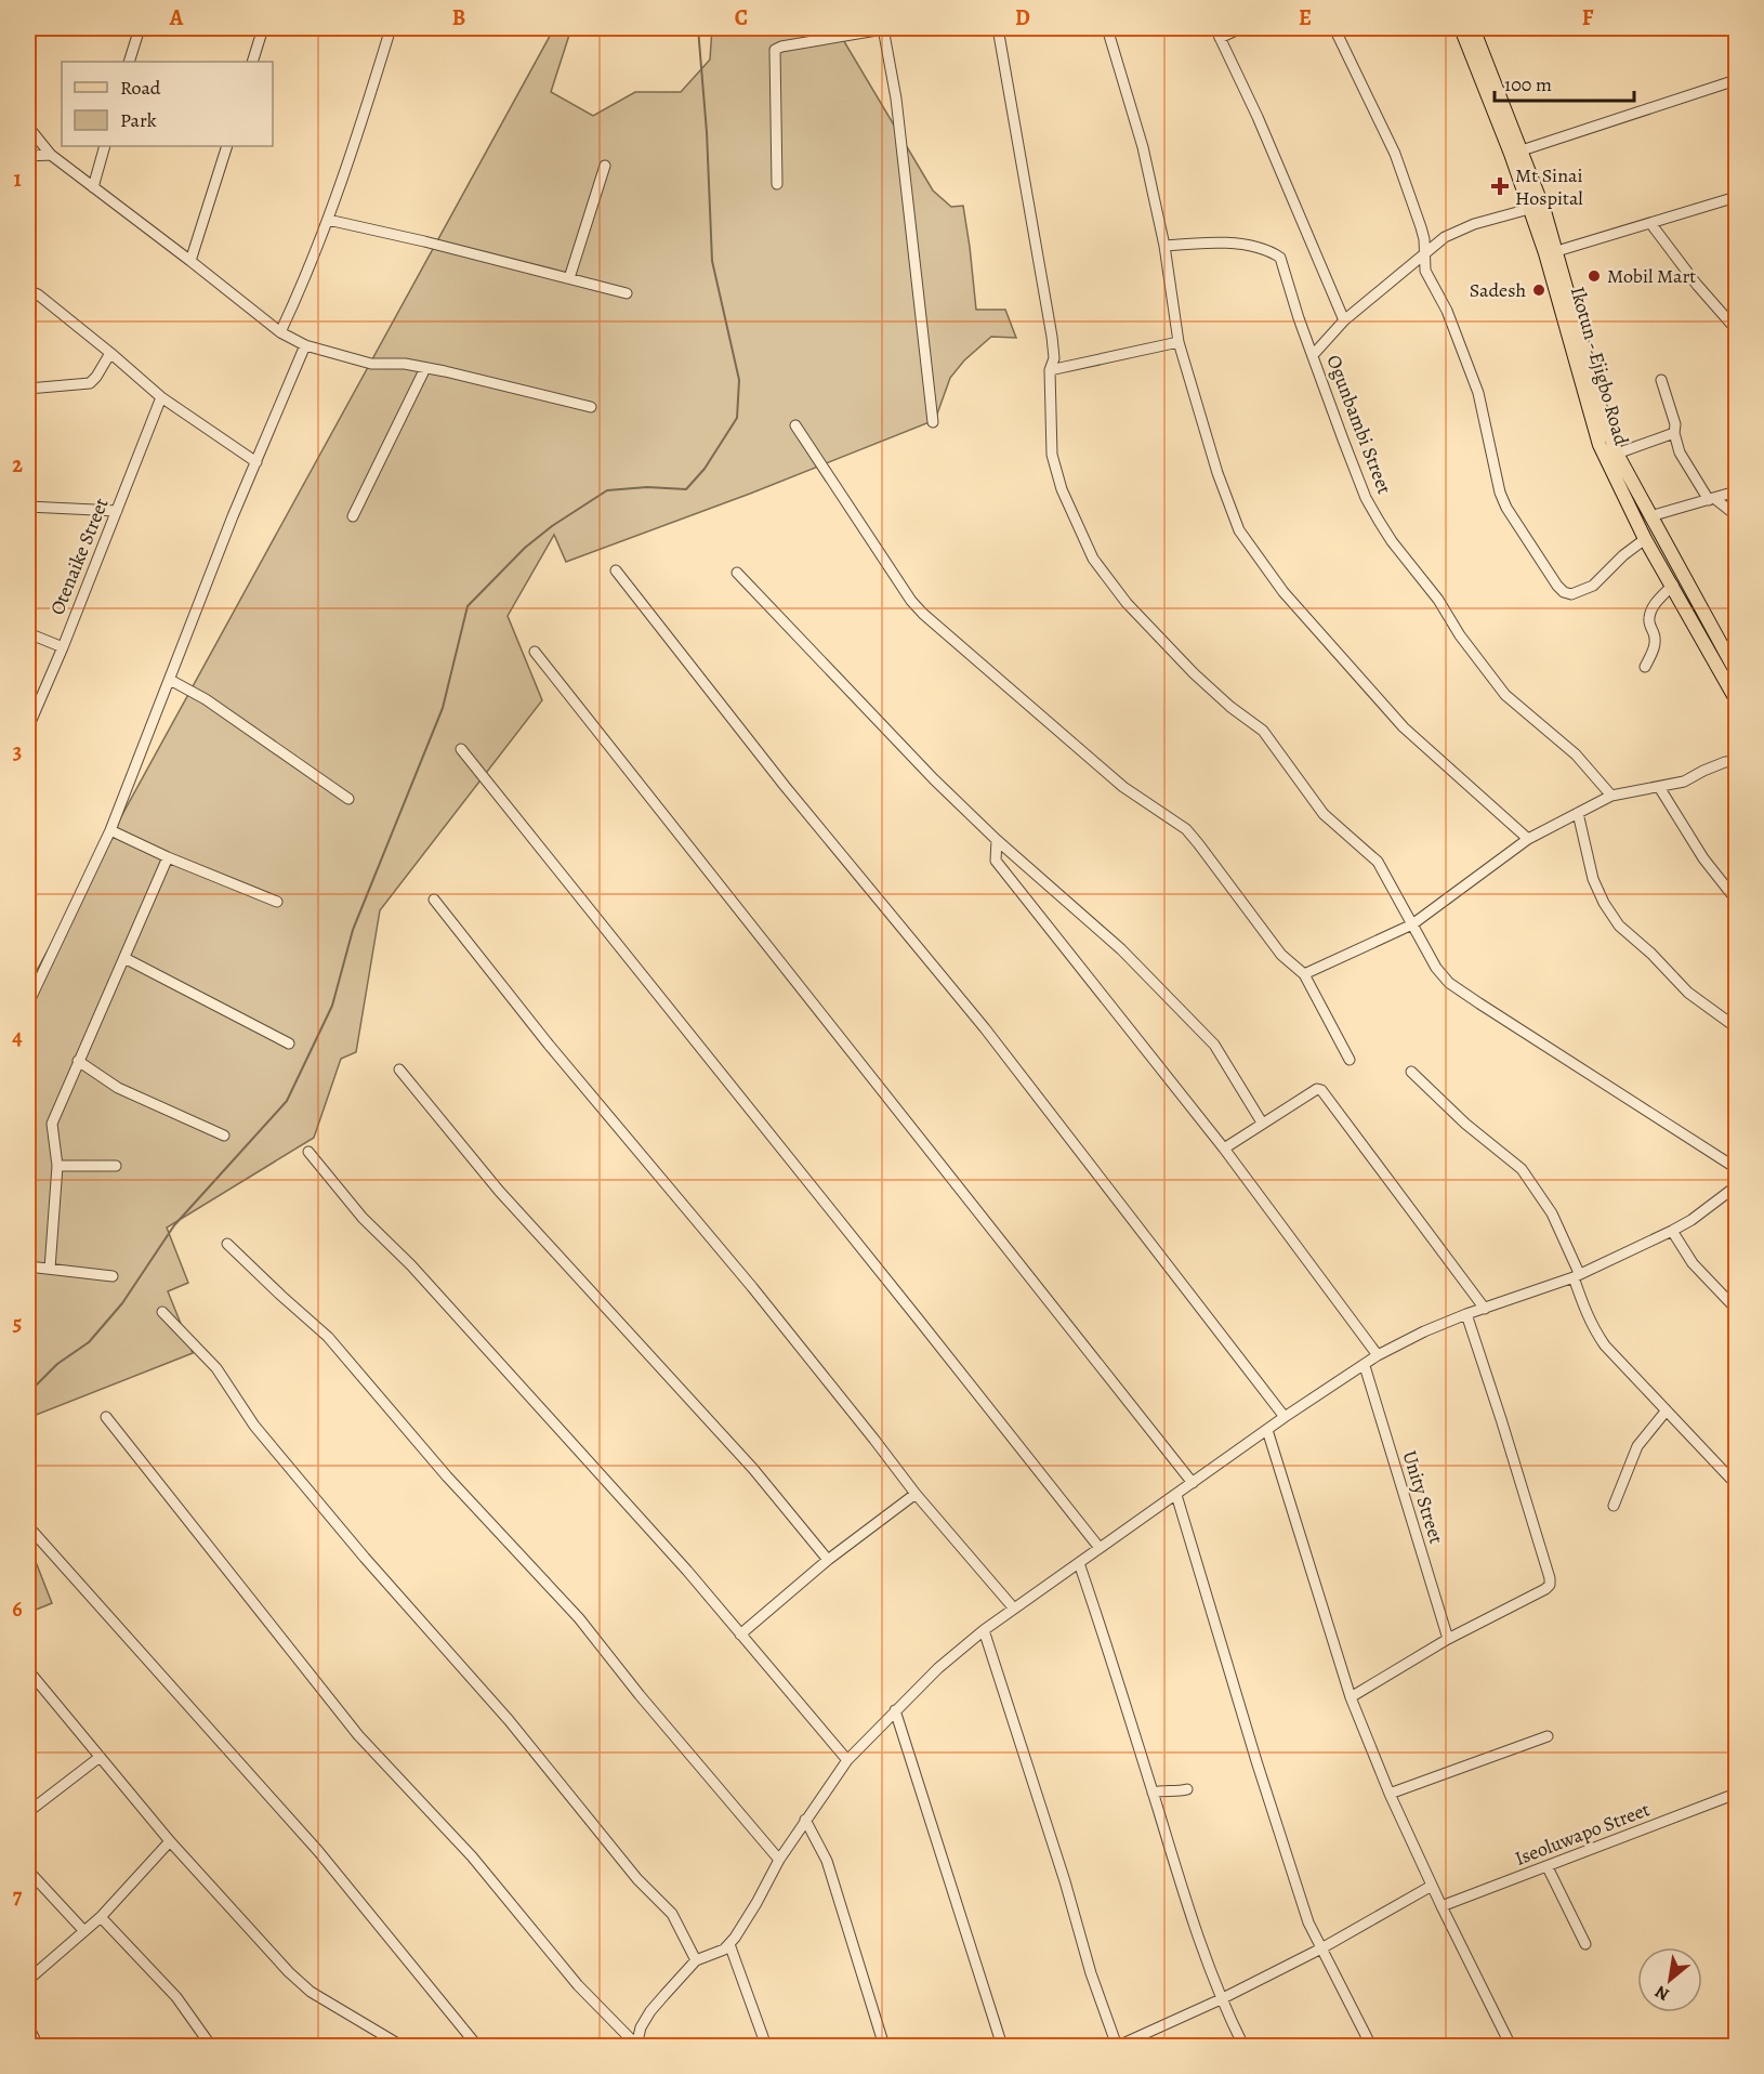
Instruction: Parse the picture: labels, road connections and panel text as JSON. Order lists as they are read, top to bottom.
{
  "streets": {
    "main road": ["Ikotun - Ejigbo Road"],
    "street": [
      "Ogunbambi Street",
      "Otenaike Street",
      "Unity Street",
      "Iseoluwapo Street"
    ]
  },
  "places": {
    "health": ["Mt Sinai Hospital"],
    "other": ["Mobil Mart", "Sadesh"]
  },
  "legend": ["Road", "Park"],
  "scale_bar": "100 m",
  "north": "bottom left",
  "grid": {
    "columns": [
      "A",
      "B",
      "C",
      "D",
      "E",
      "F"
    ],
    "rows": [
      "1",
      "2",
      "3",
      "4",
      "5",
      "6",
      "7"
    ]
  }
}
